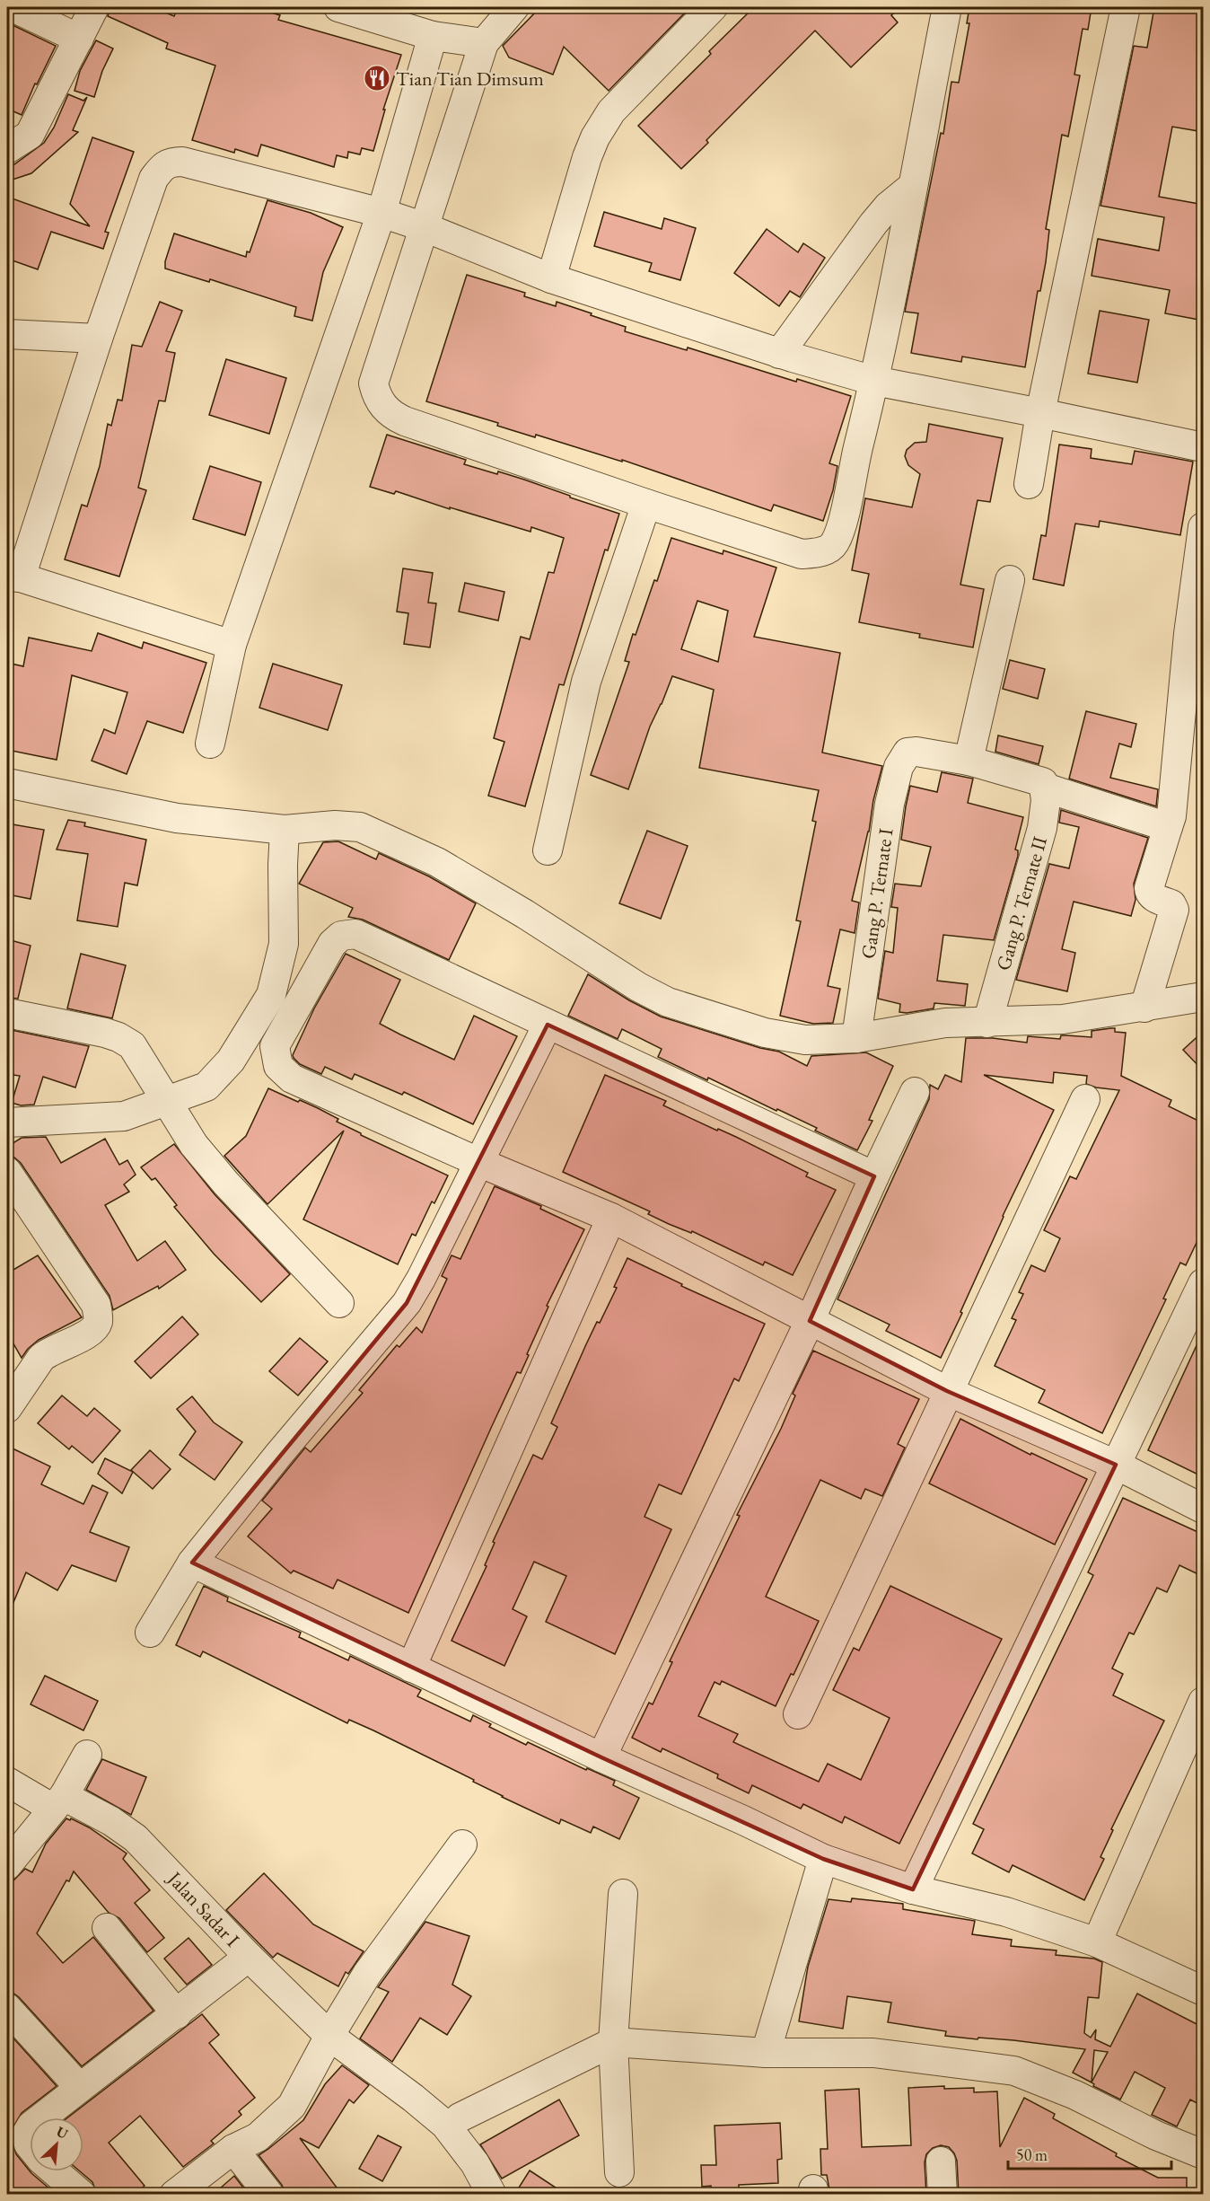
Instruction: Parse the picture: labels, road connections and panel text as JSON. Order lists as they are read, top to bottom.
{
  "streets": {
    "street": ["Gang P. Ternate I", "Gang P. Ternate II", "Jalan Sadar I"]
  },
  "places": {
    "restaurant": ["Tian Tian Dimsum"]
  },
  "scale_bar": "50 m",
  "north": "top right"
}
